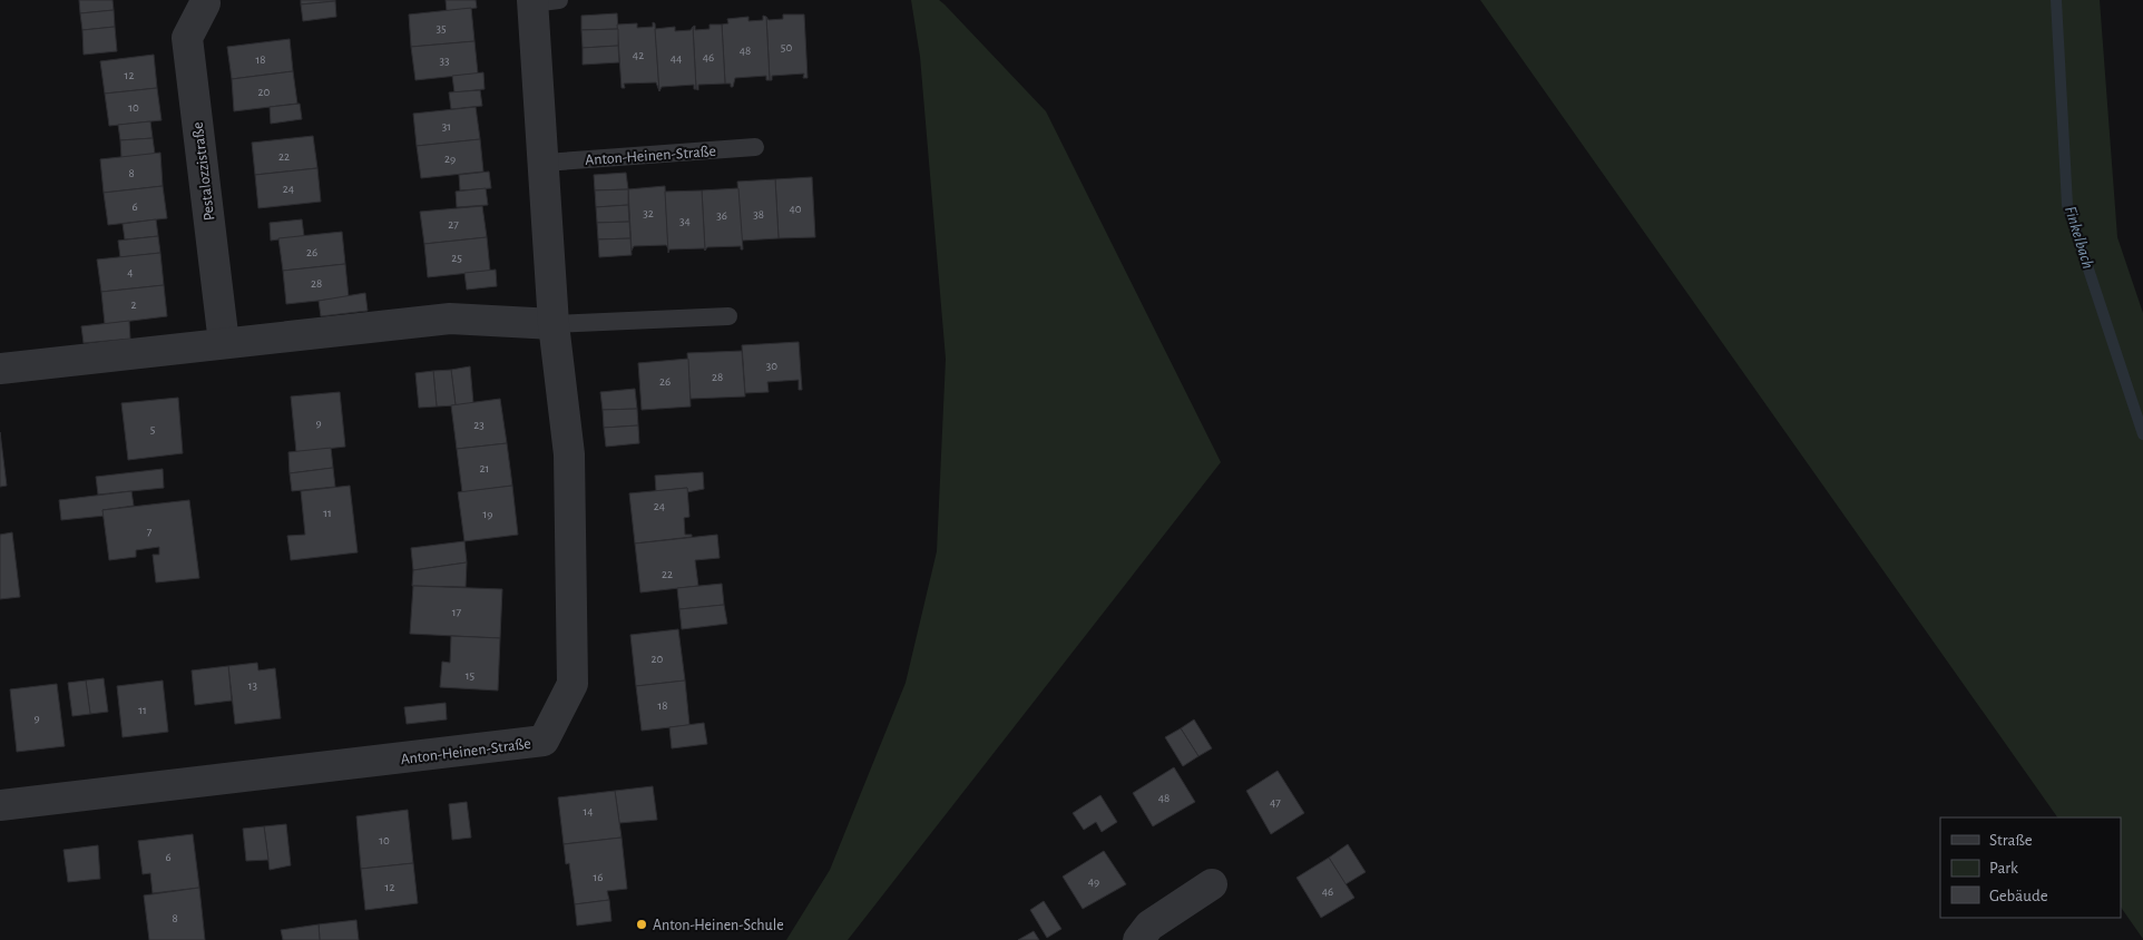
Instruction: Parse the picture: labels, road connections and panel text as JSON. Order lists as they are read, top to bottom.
{
  "streets": {
    "street": ["Anton-Heinen-Straße", "Pestalozzistraße"]
  },
  "water": ["Finkelbach"],
  "places": ["Anton-Heinen-Schule"],
  "house_numbers": [
    "35",
    "50",
    "48",
    "42",
    "46",
    "44",
    "18",
    "33",
    "12",
    "20",
    "10",
    "31",
    "22",
    "29",
    "8",
    "24",
    "6",
    "40",
    "32",
    "38",
    "36",
    "34",
    "27",
    "26",
    "25",
    "4",
    "28",
    "2",
    "30",
    "28",
    "26",
    "9",
    "23",
    "5",
    "21",
    "24",
    "11",
    "19",
    "7",
    "22",
    "17",
    "20",
    "15",
    "13",
    "18",
    "11",
    "9",
    "48",
    "47",
    "14",
    "10",
    "6",
    "16",
    "49",
    "12",
    "46",
    "8"
  ],
  "legend": ["Straße", "Park", "Gebäude"]
}
